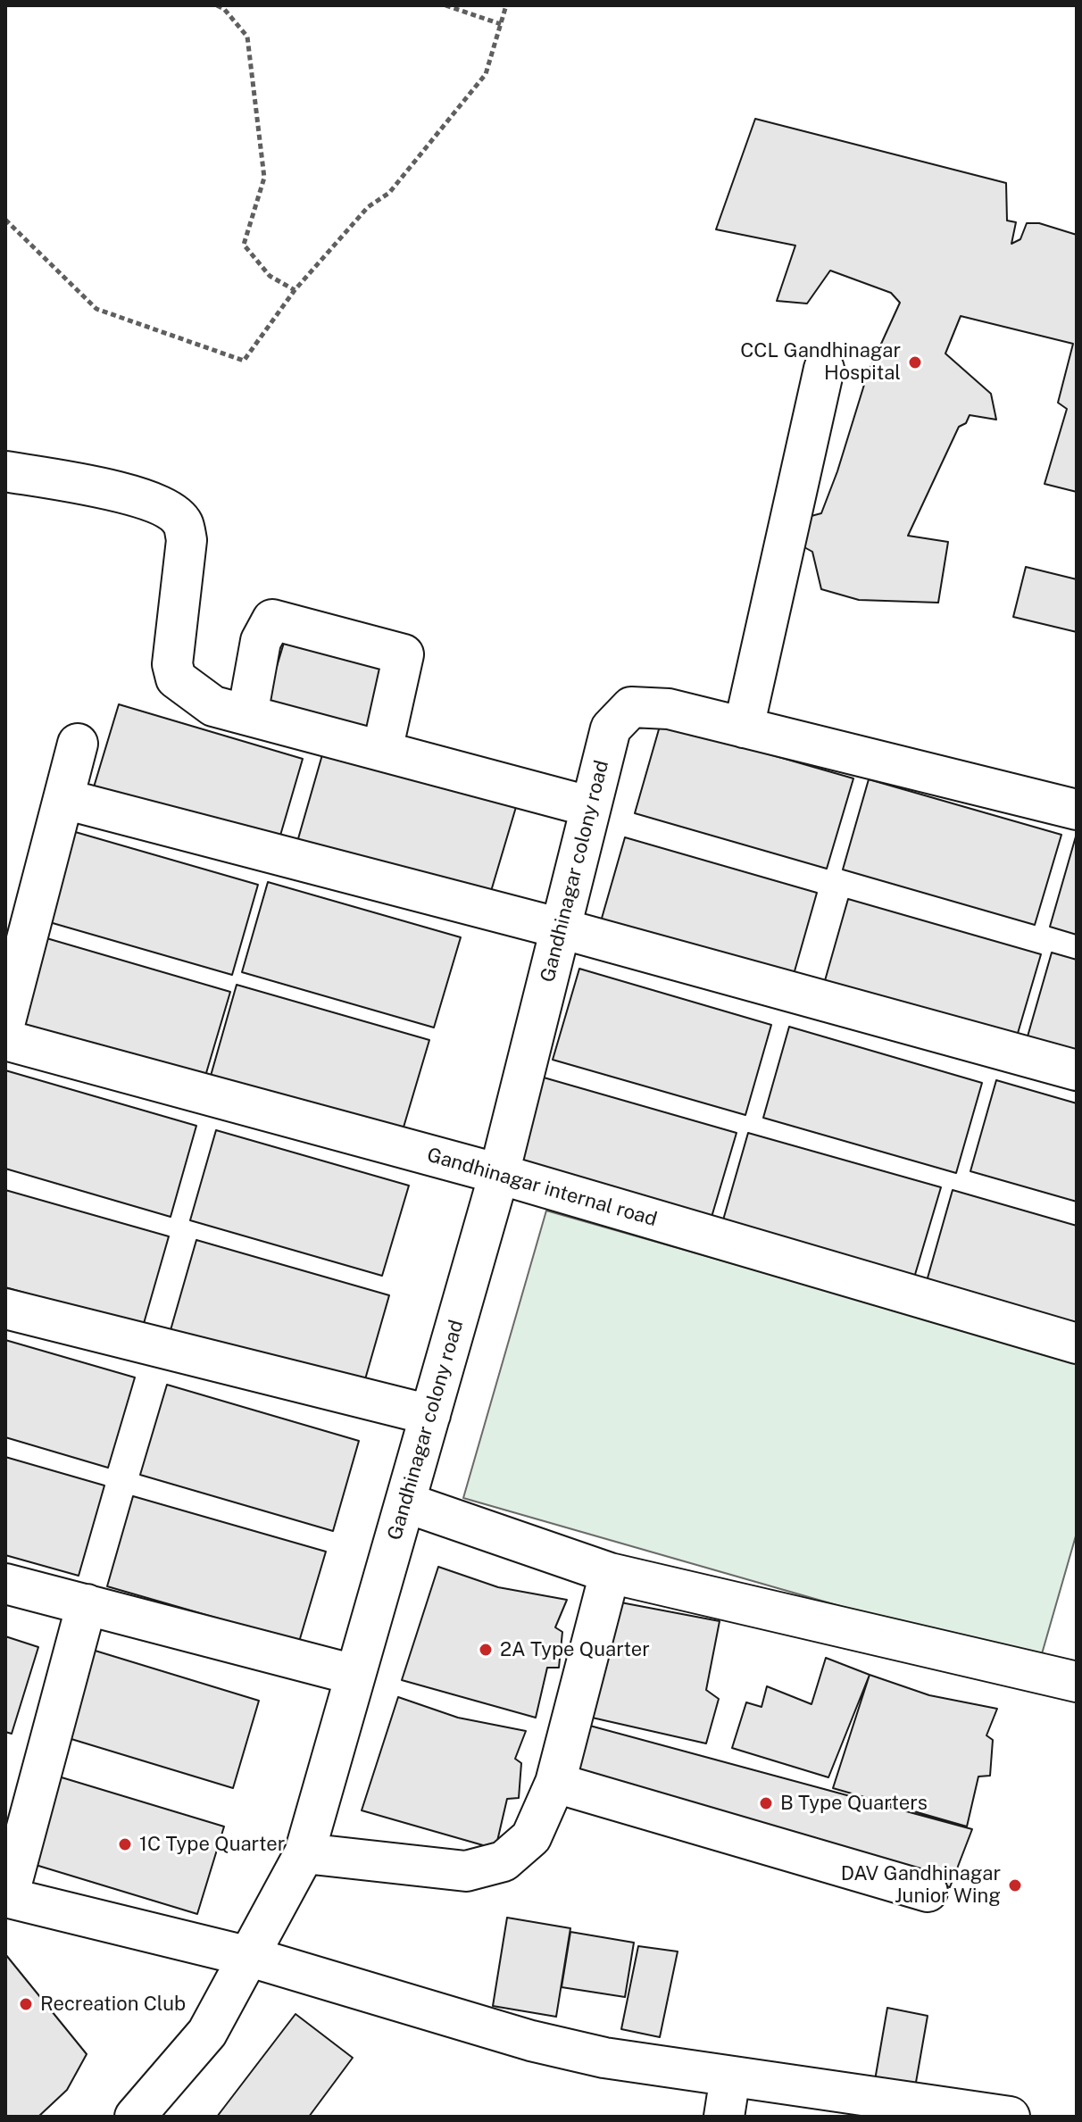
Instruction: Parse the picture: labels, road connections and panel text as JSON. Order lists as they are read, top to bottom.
{
  "streets": {
    "street": ["Gandhinagar colony road", "Gandhinagar internal road"]
  },
  "crossings": [
    ["Gandhinagar colony road", "Gandhinagar internal road"]
  ],
  "places": [
    "CCL Gandhinagar Hospital",
    "2A Type Quarter",
    "B Type Quarters",
    "1C Type Quarter",
    "DAV Gandhinagar Junior Wing",
    "Recreation Club"
  ]
}
